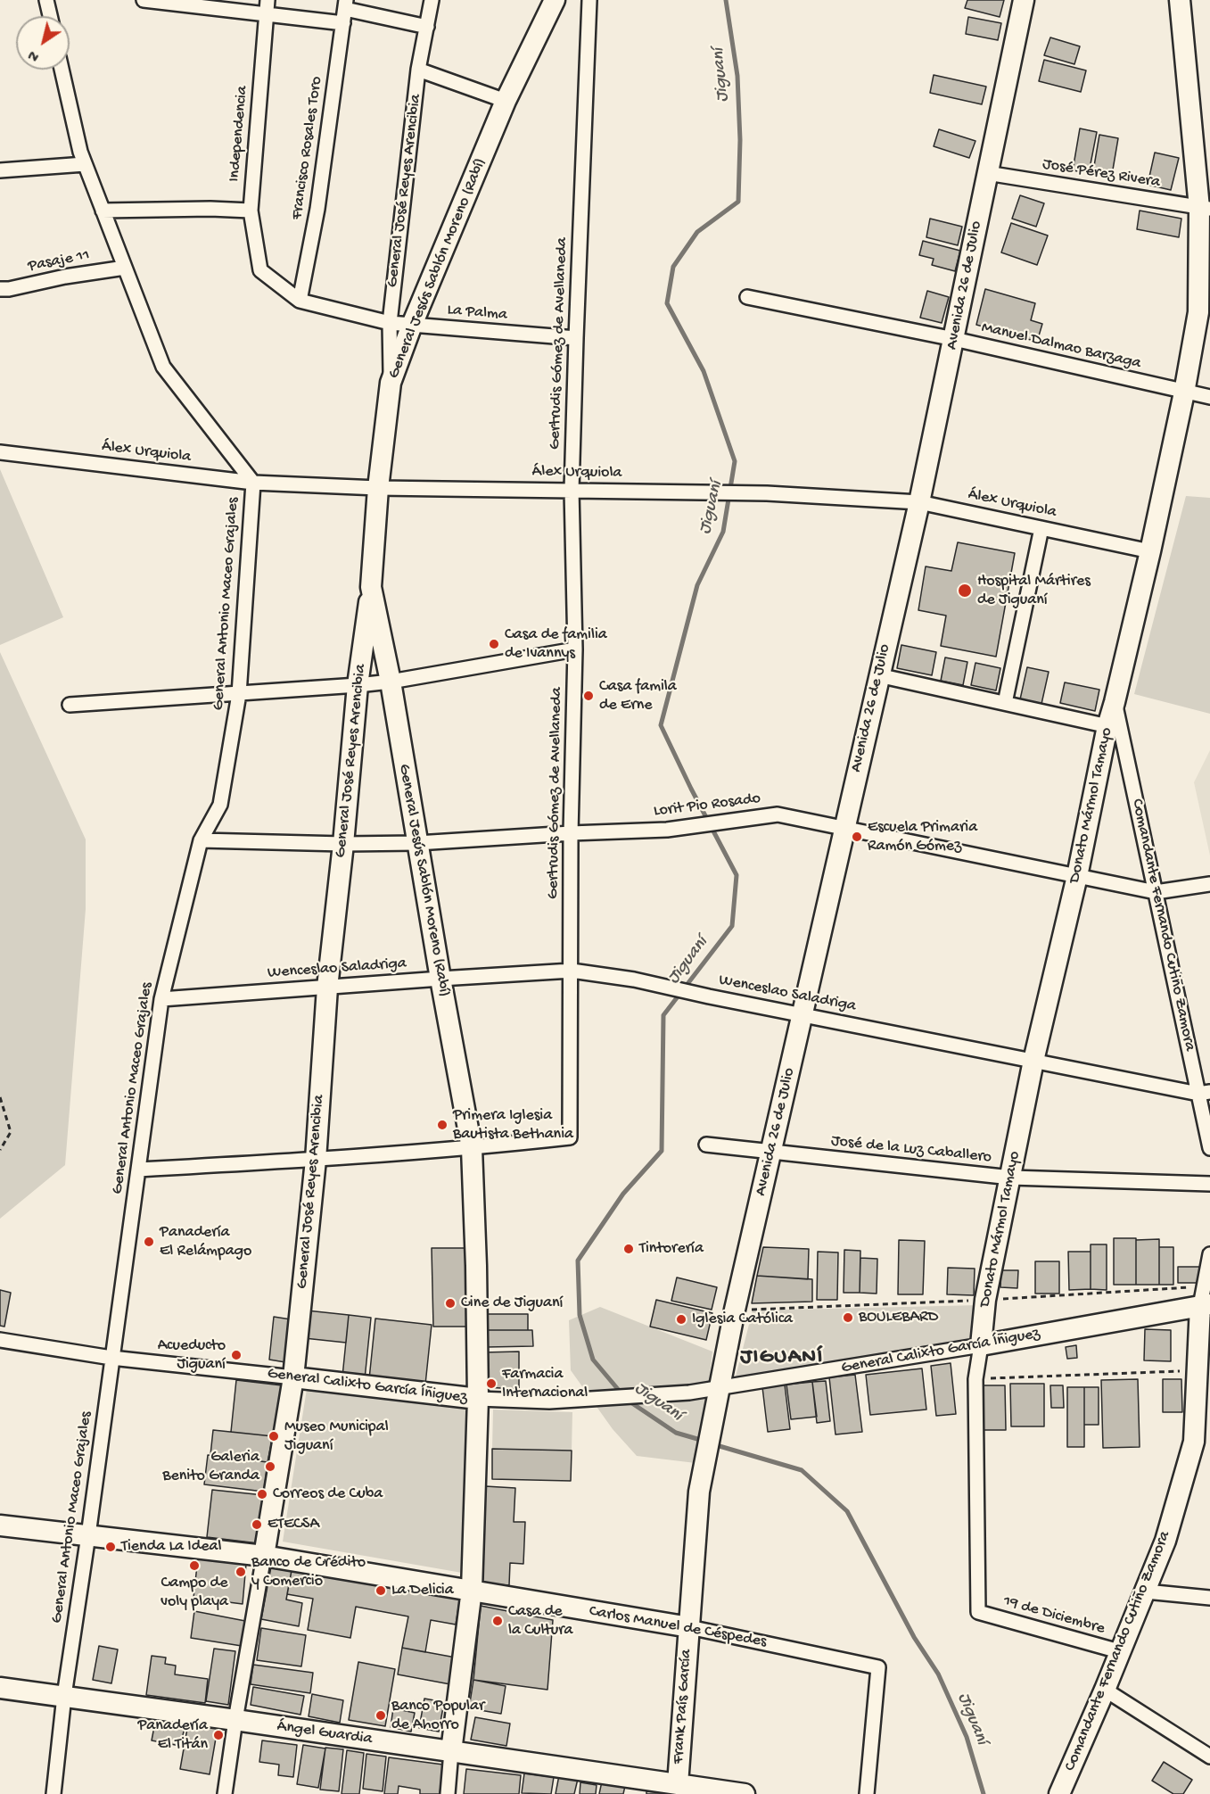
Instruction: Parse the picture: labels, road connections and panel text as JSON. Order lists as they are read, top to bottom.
{
  "streets": {
    "street": [
      "Independencia",
      "Francisco Rosales Toro",
      "José Pérez Rivera",
      "General José Reyes Arencibia",
      "Pasaje 11",
      "General Jesús Sablón Moreno (Rabí)",
      "Avenida 26 de Julio",
      "La Palma",
      "Gertrudis Gómez de Avellaneda",
      "Manuel Dalmao Barzaga",
      "Álex Urquiola",
      "General Antonio Maceo Grajales",
      "Lorit Pio Rosado",
      "Donato Mármol Tamayo",
      "Comandante Fernando Cutiño Zamora",
      "Wenceslao Saladriga",
      "José de la Luz Caballero",
      "General Calixto García Íñiguez",
      "19 de Diciembre",
      "Carlos Manuel de Céspedes",
      "Frank País García",
      "Ángel Guardia"
    ]
  },
  "crossings": [
    ["Independencia", "La Palma"],
    ["Francisco Rosales Toro", "La Palma"],
    ["José Pérez Rivera", "Avenida 26 de Julio"],
    ["José Pérez Rivera", "Donato Mármol Tamayo"],
    ["General José Reyes Arencibia", "General Jesús Sablón Moreno (Rabí)"],
    ["General José Reyes Arencibia", "La Palma"],
    ["General José Reyes Arencibia", "Lorit Pio Rosado"],
    ["General José Reyes Arencibia", "Wenceslao Saladriga"],
    ["General José Reyes Arencibia", "General Calixto García Íñiguez"],
    ["General José Reyes Arencibia", "Carlos Manuel de Céspedes"],
    ["General José Reyes Arencibia", "Ángel Guardia"],
    ["Pasaje 11", "General Antonio Maceo Grajales"],
    ["General Jesús Sablón Moreno (Rabí)", "La Palma"],
    ["General Jesús Sablón Moreno (Rabí)", "Gertrudis Gómez de Avellaneda"],
    ["General Jesús Sablón Moreno (Rabí)", "Álex Urquiola"],
    ["General Jesús Sablón Moreno (Rabí)", "Lorit Pio Rosado"],
    ["General Jesús Sablón Moreno (Rabí)", "Wenceslao Saladriga"],
    ["General Jesús Sablón Moreno (Rabí)", "General Calixto García Íñiguez"],
    ["General Jesús Sablón Moreno (Rabí)", "Carlos Manuel de Céspedes"],
    ["General Jesús Sablón Moreno (Rabí)", "Ángel Guardia"],
    ["Avenida 26 de Julio", "Manuel Dalmao Barzaga"],
    ["Avenida 26 de Julio", "Álex Urquiola"],
    ["Avenida 26 de Julio", "Lorit Pio Rosado"],
    ["Avenida 26 de Julio", "Wenceslao Saladriga"],
    ["Avenida 26 de Julio", "José de la Luz Caballero"],
    ["Avenida 26 de Julio", "General Calixto García Íñiguez"],
    ["Avenida 26 de Julio", "Frank País García"],
    ["La Palma", "Gertrudis Gómez de Avellaneda"],
    ["Gertrudis Gómez de Avellaneda", "Álex Urquiola"],
    ["Gertrudis Gómez de Avellaneda", "Lorit Pio Rosado"],
    ["Gertrudis Gómez de Avellaneda", "Wenceslao Saladriga"],
    ["Manuel Dalmao Barzaga", "Donato Mármol Tamayo"],
    ["Álex Urquiola", "General Antonio Maceo Grajales"],
    ["Álex Urquiola", "Donato Mármol Tamayo"],
    ["General Antonio Maceo Grajales", "Lorit Pio Rosado"],
    ["General Antonio Maceo Grajales", "Wenceslao Saladriga"],
    ["General Antonio Maceo Grajales", "General Calixto García Íñiguez"],
    ["General Antonio Maceo Grajales", "Carlos Manuel de Céspedes"],
    ["General Antonio Maceo Grajales", "Ángel Guardia"],
    ["Lorit Pio Rosado", "Donato Mármol Tamayo"],
    ["Lorit Pio Rosado", "Comandante Fernando Cutiño Zamora"],
    ["Donato Mármol Tamayo", "Comandante Fernando Cutiño Zamora"],
    ["Donato Mármol Tamayo", "Wenceslao Saladriga"],
    ["Donato Mármol Tamayo", "José de la Luz Caballero"],
    ["Donato Mármol Tamayo", "General Calixto García Íñiguez"],
    ["Donato Mármol Tamayo", "19 de Diciembre"],
    ["Comandante Fernando Cutiño Zamora", "Wenceslao Saladriga"],
    ["Comandante Fernando Cutiño Zamora", "General Calixto García Íñiguez"],
    ["Comandante Fernando Cutiño Zamora", "19 de Diciembre"],
    ["Carlos Manuel de Céspedes", "Frank País García"],
    ["Frank País García", "Ángel Guardia"]
  ],
  "districts": ["JIGUANÍ"],
  "water": ["Jiguaní"],
  "places": [
    "Hospital Mártires de Jiguaní",
    "Casa de familia de Ivannys",
    "Casa famila de Erne",
    "Escuela Primaria Ramón Gómez",
    "Primera Iglesia Bautista Bethania",
    "Panadería El Relámpago",
    "Tintorería",
    "Cine de Jiguaní",
    "BOULEBARD",
    "Iglesia Católica",
    "Acueducto Jiguaní",
    "Farmacia Internacional",
    "Museo Municipal Jiguaní",
    "Galeria Benito Granda",
    "Correos de Cuba",
    "ETECSA",
    "Tienda La Ideal",
    "Campo de voly playa",
    "Banco de Crédito y Comercio",
    "La Delicia",
    "Casa de la Cultura",
    "Banco Popular de Ahorro",
    "Panadería El Titán"
  ],
  "north": "bottom left"
}
